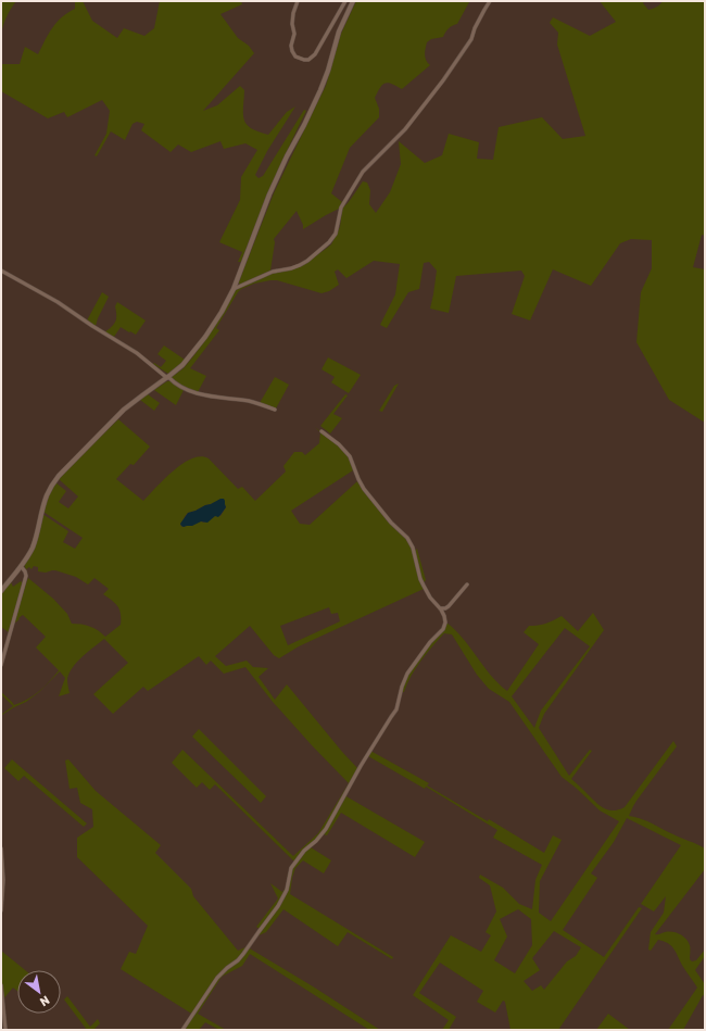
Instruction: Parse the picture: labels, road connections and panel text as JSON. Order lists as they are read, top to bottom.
{
  "north": "bottom right"
}
